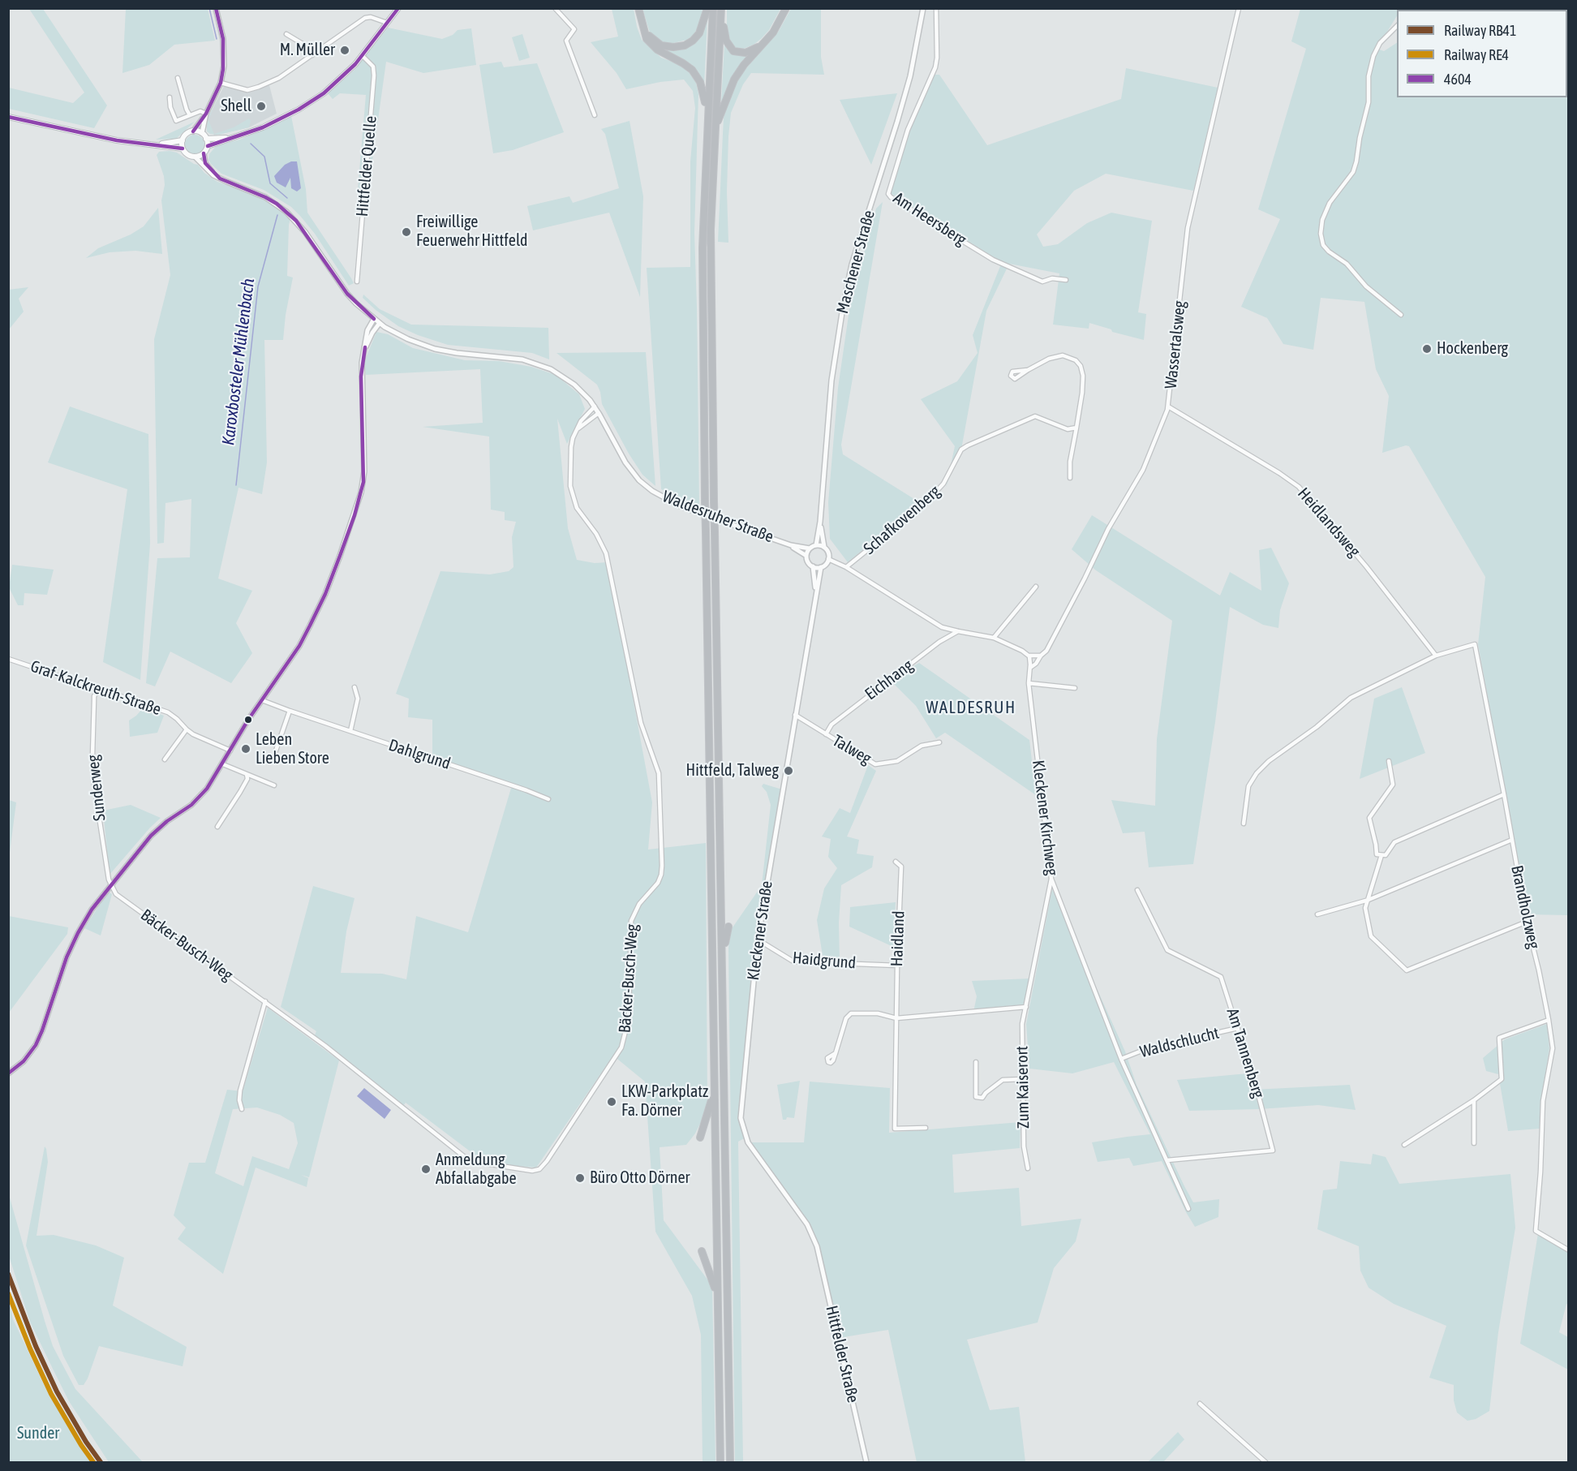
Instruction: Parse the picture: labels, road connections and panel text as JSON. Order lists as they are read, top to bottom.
{
  "streets": {
    "street": [
      "Hittfelder Quelle",
      "Am Heersberg",
      "Maschener Straße",
      "Wassertalsweg",
      "Waldesruher Straße",
      "Schafkovenberg",
      "Heidlandsweg",
      "Eichhang",
      "Graf-Kalckreuth-Straße",
      "Talweg",
      "Dahlgrund",
      "Sunderweg",
      "Kleckener Kirchweg",
      "Brandholzweg",
      "Kleckener Straße",
      "Haidland",
      "Bäcker-Busch-Weg",
      "Haidgrund",
      "Waldschlucht",
      "Am Tannenberg",
      "Zum Kaiserort",
      "Hittfelder Straße"
    ]
  },
  "crossings": [
    ["Maschener Straße", "Waldesruher Straße"],
    ["Maschener Straße", "Kleckener Straße"],
    ["Wassertalsweg", "Heidlandsweg"],
    ["Wassertalsweg", "Kleckener Kirchweg"],
    ["Waldesruher Straße", "Kleckener Straße"],
    ["Waldesruher Straße", "Bäcker-Busch-Weg"],
    ["Heidlandsweg", "Brandholzweg"],
    ["Eichhang", "Talweg"],
    ["Graf-Kalckreuth-Straße", "Sunderweg"],
    ["Talweg", "Kleckener Straße"],
    ["Sunderweg", "Bäcker-Busch-Weg"],
    ["Kleckener Kirchweg", "Waldschlucht"],
    ["Kleckener Kirchweg", "Am Tannenberg"],
    ["Kleckener Kirchweg", "Zum Kaiserort"],
    ["Kleckener Straße", "Haidgrund"],
    ["Kleckener Straße", "Hittfelder Straße"],
    ["Haidland", "Haidgrund"],
    ["Waldschlucht", "Am Tannenberg"]
  ],
  "districts": ["WALDESRUH"],
  "water": ["Karoxbosteler Mühlenbach"],
  "parks": ["Sunder"],
  "places": [
    "M. Müller",
    "Shell",
    "Freiwillige Feuerwehr Hittfeld",
    "Hockenberg",
    "Leben Lieben Store",
    "Hittfeld, Talweg",
    "LKW-Parkplatz Fa. Dörner",
    "Anmeldung Abfallabgabe",
    "Büro Otto Dörner"
  ],
  "lines": ["transit line 4604", "rail line RB41", "rail line RE4"],
  "legend": ["Railway RB41", "Railway RE4", "4604"]
}
